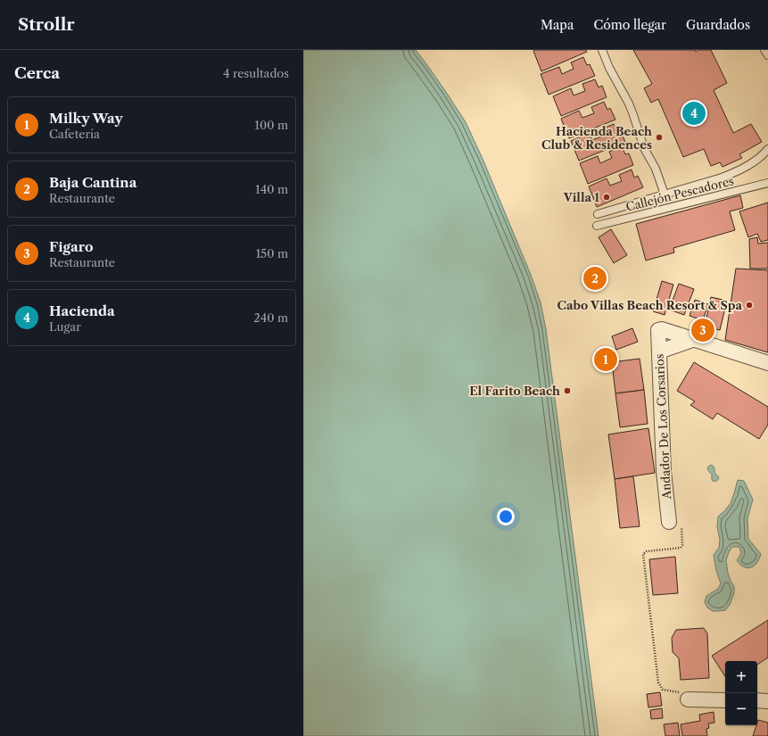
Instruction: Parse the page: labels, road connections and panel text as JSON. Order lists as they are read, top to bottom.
{
  "streets": {
    "street": ["Andador De Los Corsarios"],
    "lane": ["Callejón Pescadores"]
  },
  "places": [
    "Hacienda Beach Club & Residences",
    "Villa 1",
    "Cabo Villas Beach Resort & Spa",
    "El Farito Beach"
  ],
  "page": {
    "header": "Strollr",
    "nav": ["Mapa", "Cómo llegar", "Guardados"],
    "heading": ["Cerca", "4 resultados"],
    "list": [
      {
        "mark": "1",
        "name": "Milky Way",
        "note": "Cafetería",
        "value": "100 m"
      },
      {
        "mark": "2",
        "name": "Baja Cantina",
        "note": "Restaurante",
        "value": "140 m"
      },
      {
        "mark": "3",
        "name": "Figaro",
        "note": "Restaurante",
        "value": "150 m"
      },
      {
        "mark": "4",
        "name": "Hacienda",
        "note": "Lugar",
        "value": "240 m"
      }
    ],
    "pins": [
      "4",
      "2",
      "3",
      "1"
    ],
    "map_buttons": ["+", "−"]
  }
}
